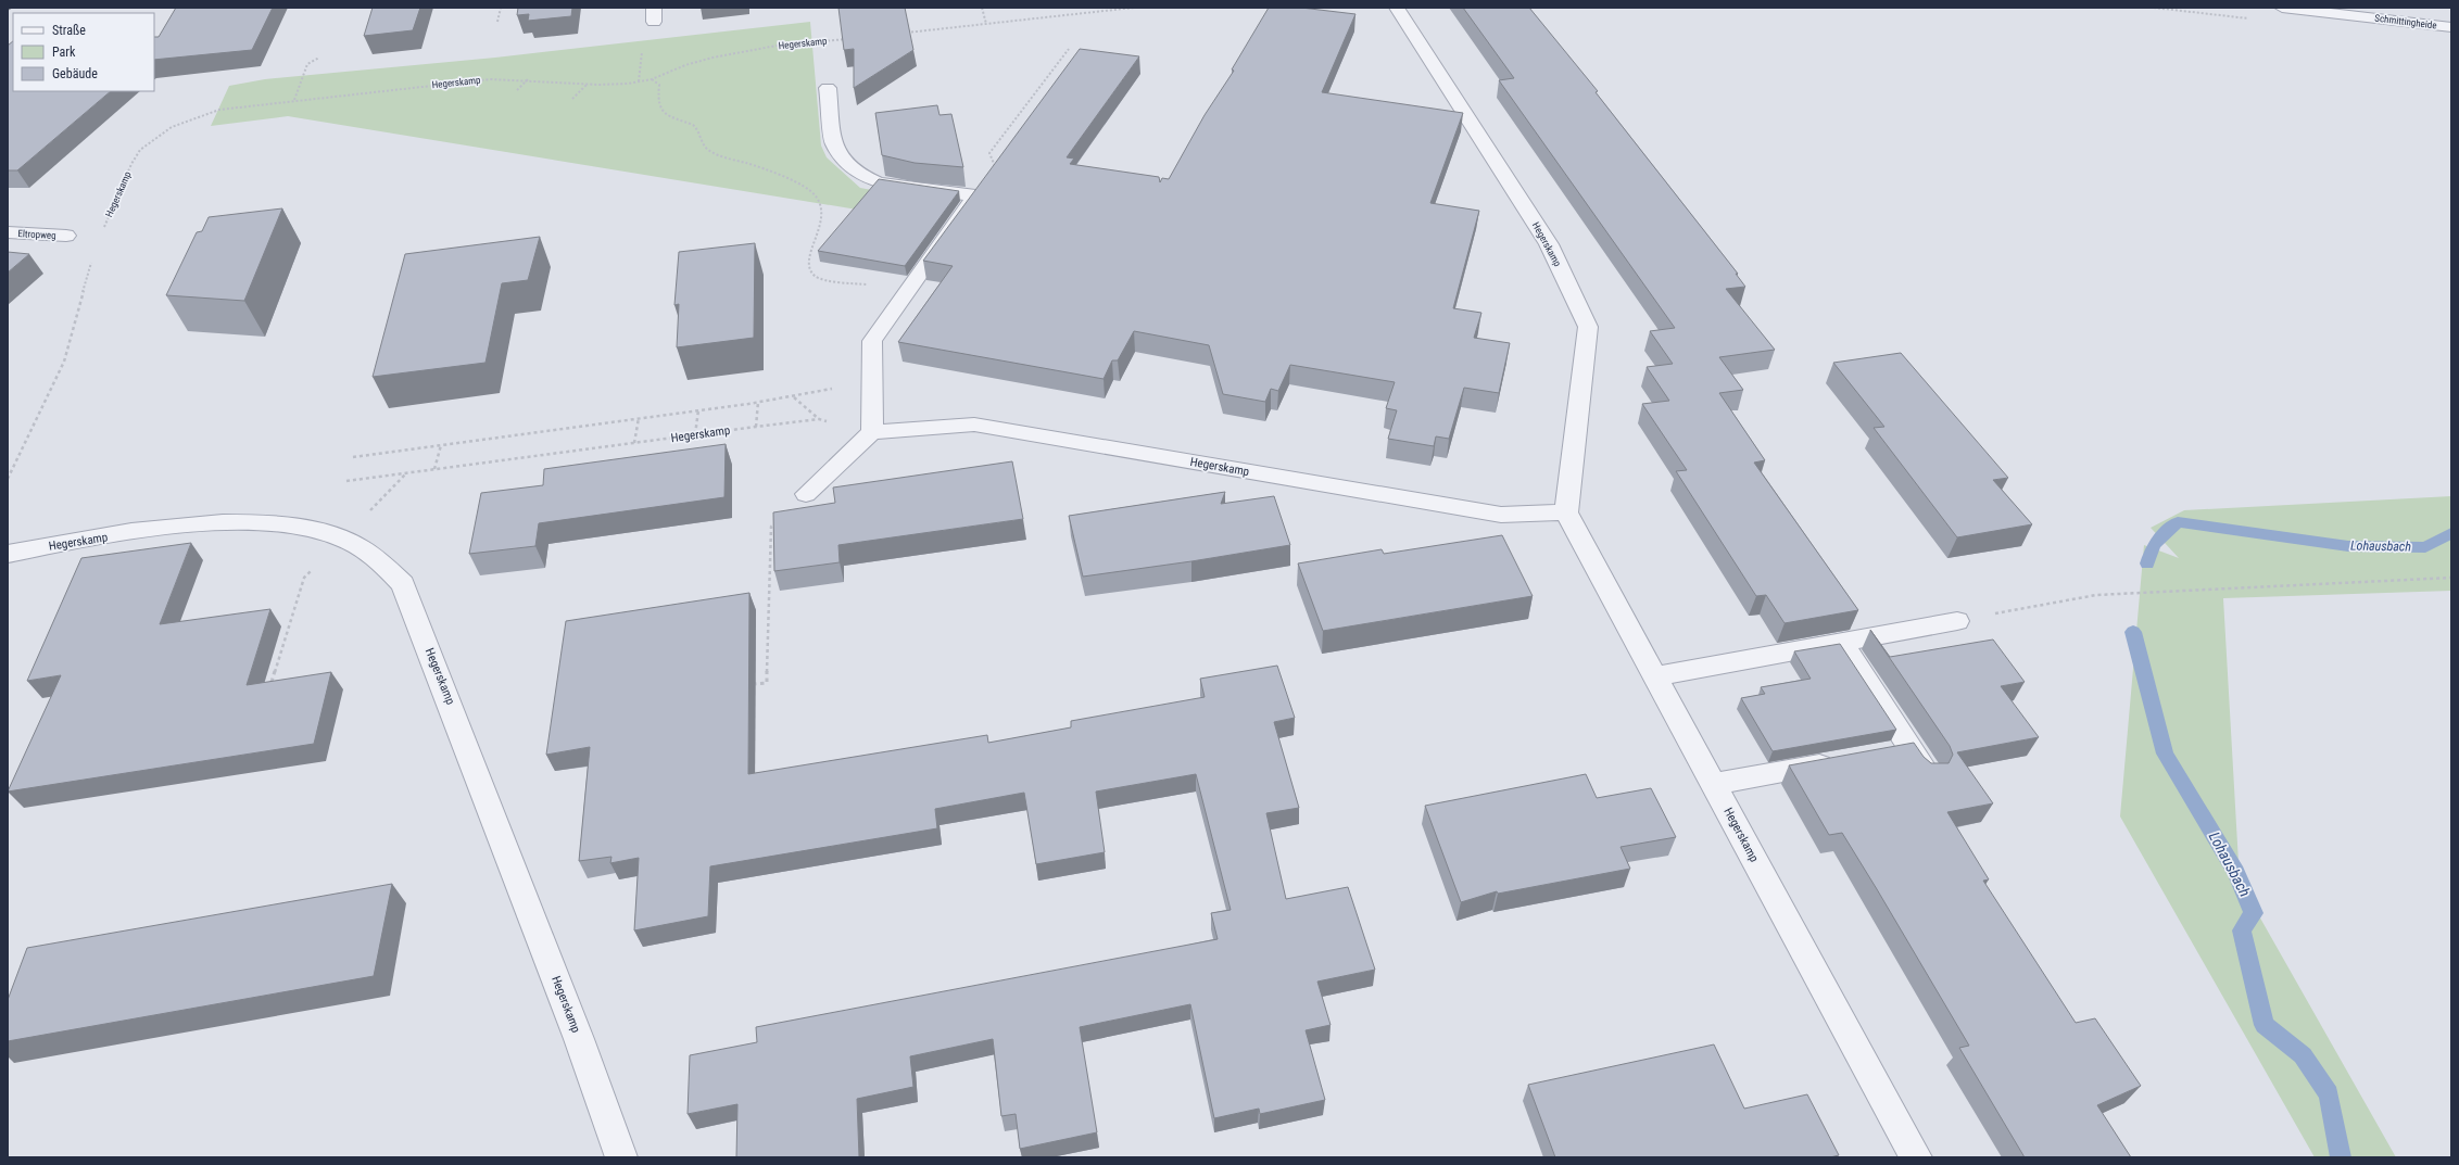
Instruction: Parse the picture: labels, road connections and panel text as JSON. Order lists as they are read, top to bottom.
{
  "streets": {
    "street": ["Schmittingheide", "Hegerskamp", "Eltropweg"]
  },
  "water": ["Lohausbach"],
  "legend": ["Straße", "Park", "Gebäude"]
}
